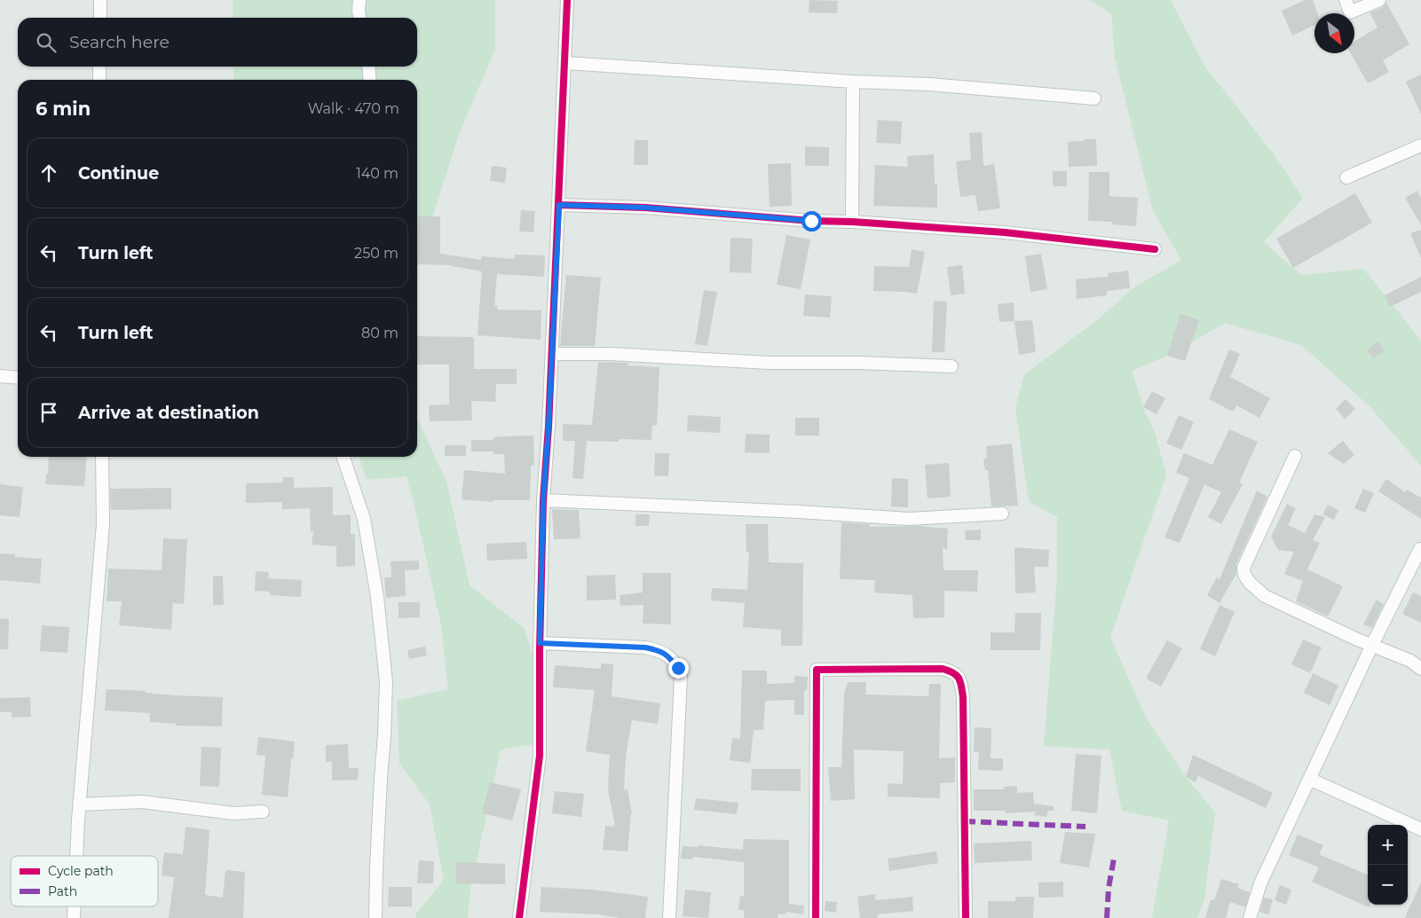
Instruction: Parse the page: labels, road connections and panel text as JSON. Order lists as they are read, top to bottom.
{
  "legend": ["Cycle path", "Path"],
  "north": "bottom right",
  "page": {
    "search": "Search here",
    "heading": ["6 min", "Walk · 470 m"],
    "list": [
      ["Continue", "140 m"],
      ["Turn left", "250 m"],
      ["Turn left", "80 m"],
      "Arrive at destination"
    ],
    "map_buttons": ["+", "−"]
  }
}
